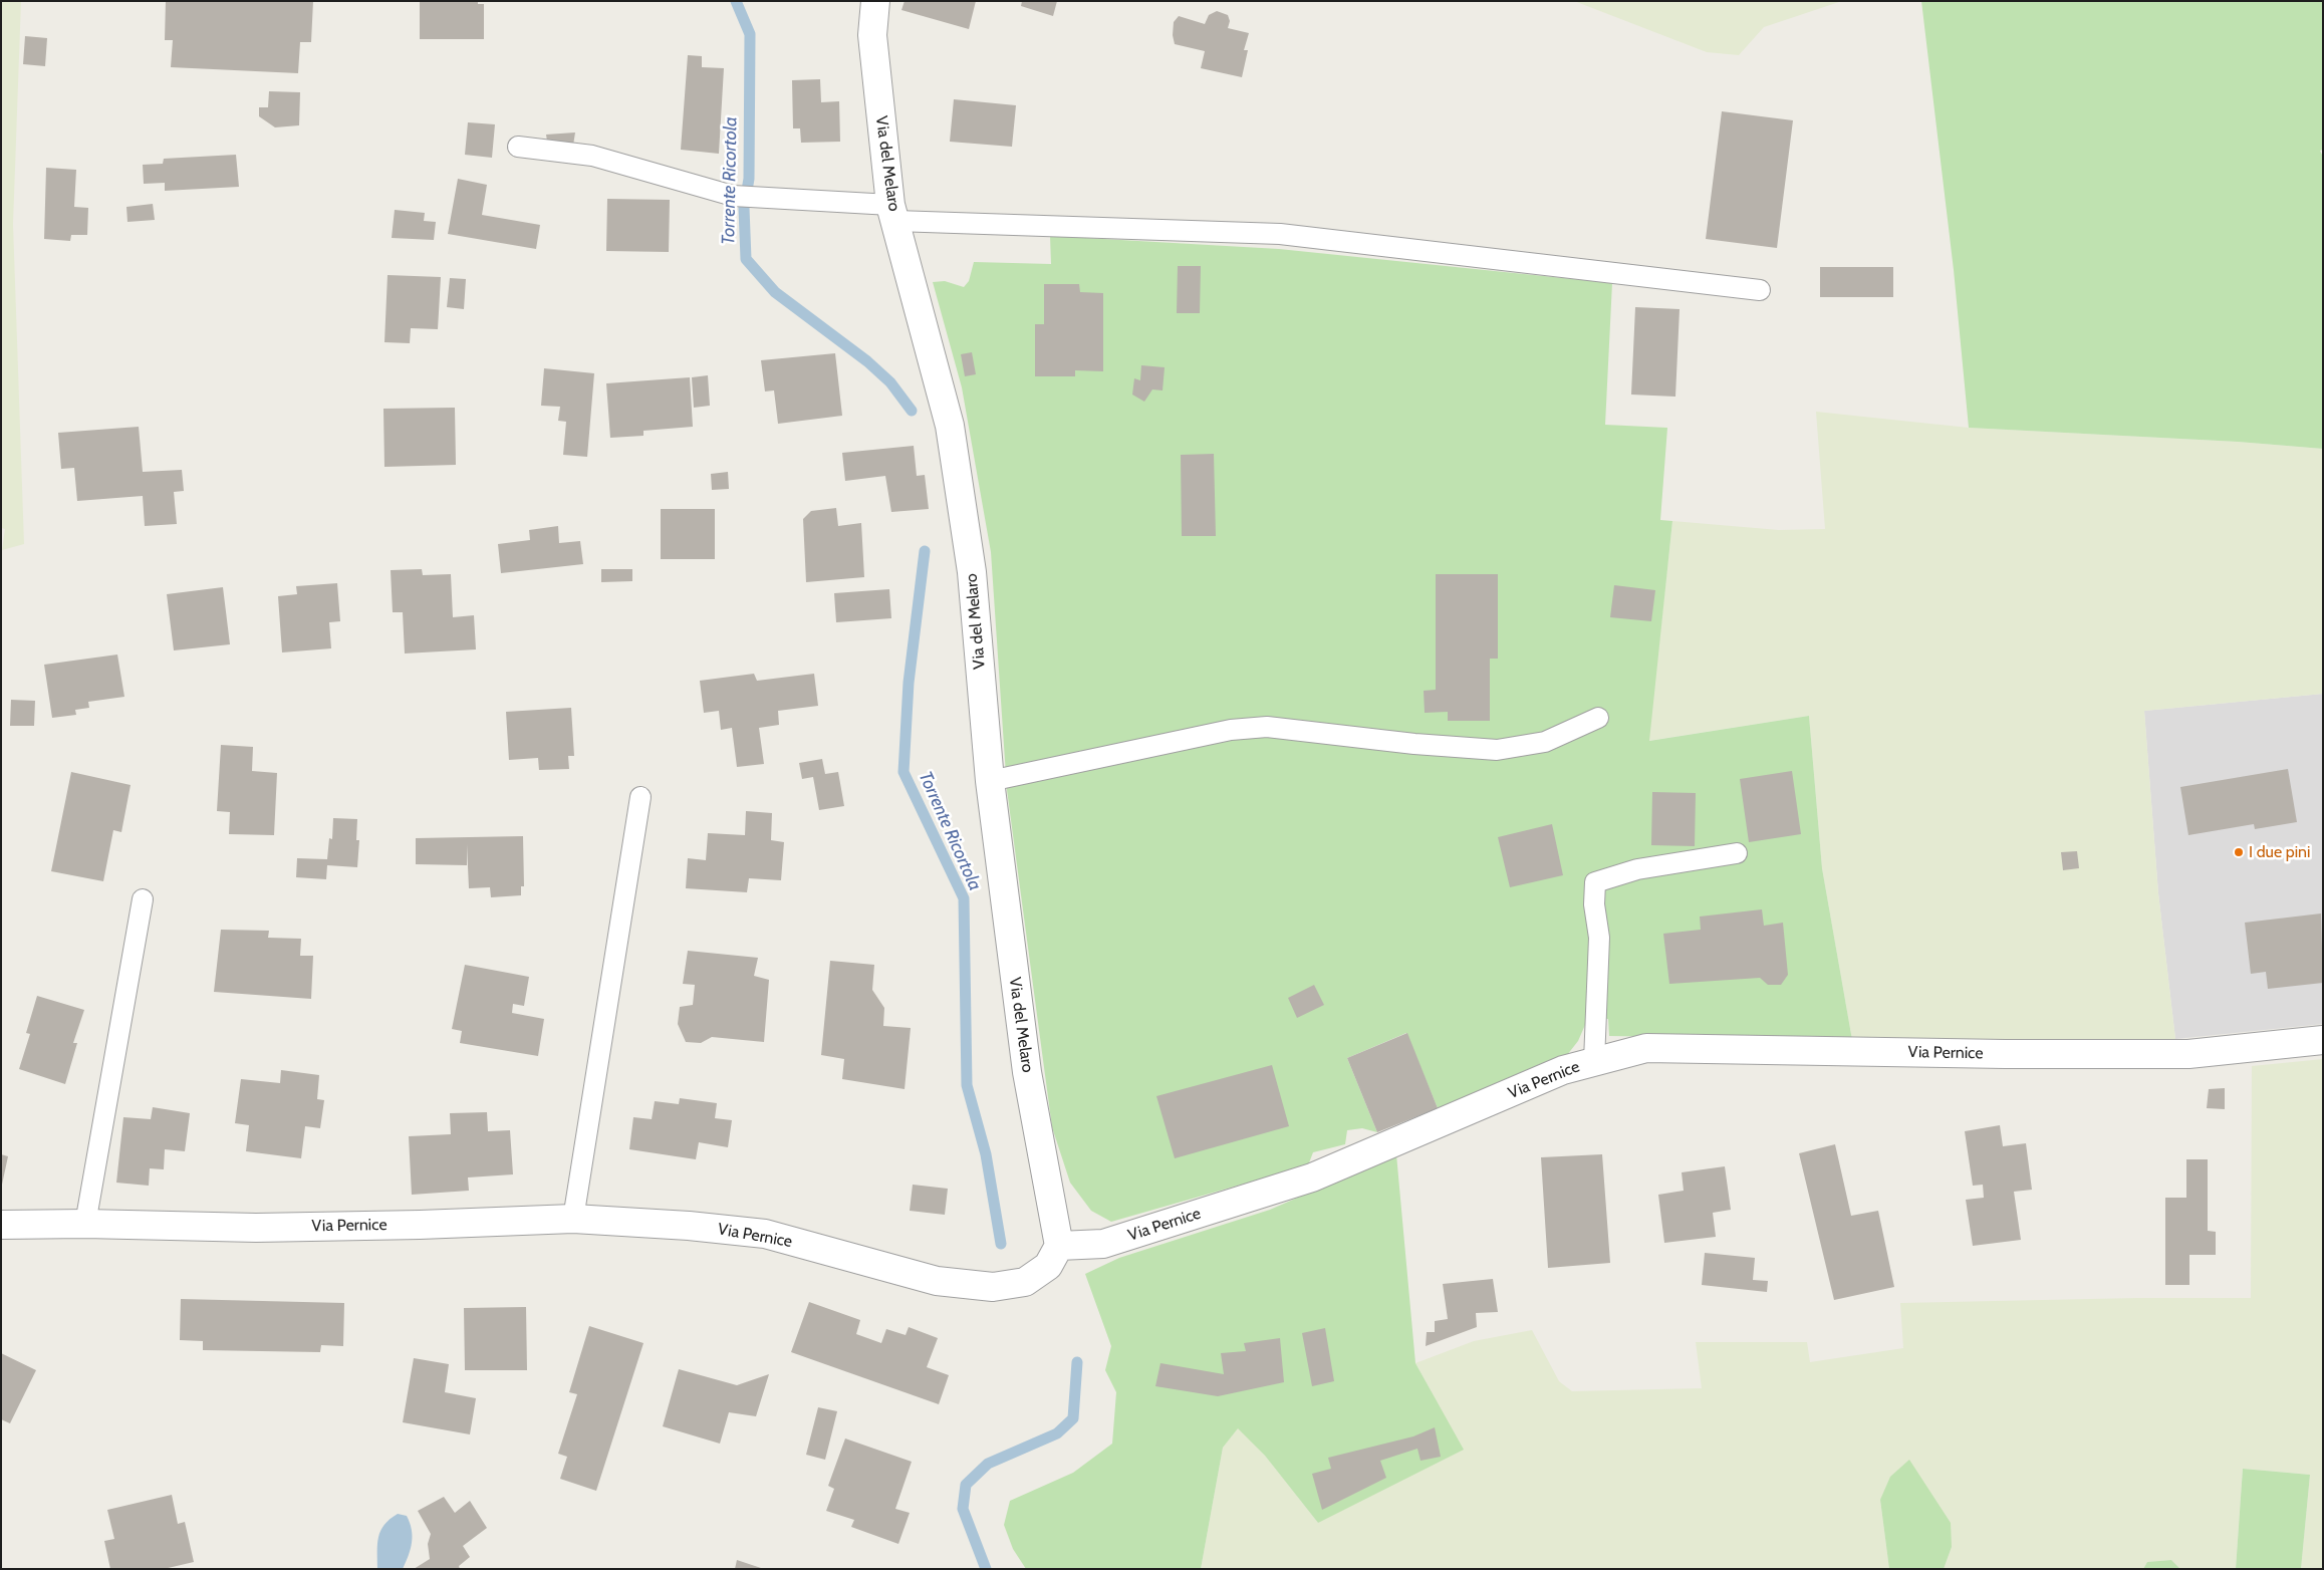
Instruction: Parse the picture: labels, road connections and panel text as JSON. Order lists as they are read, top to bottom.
{
  "streets": {
    "street": ["Via del Melaro", "Via Pernice"]
  },
  "crossings": [
    ["Via del Melaro", "Via Pernice"]
  ],
  "water": ["Torrente Ricortola"],
  "places": ["I due pini"]
}
